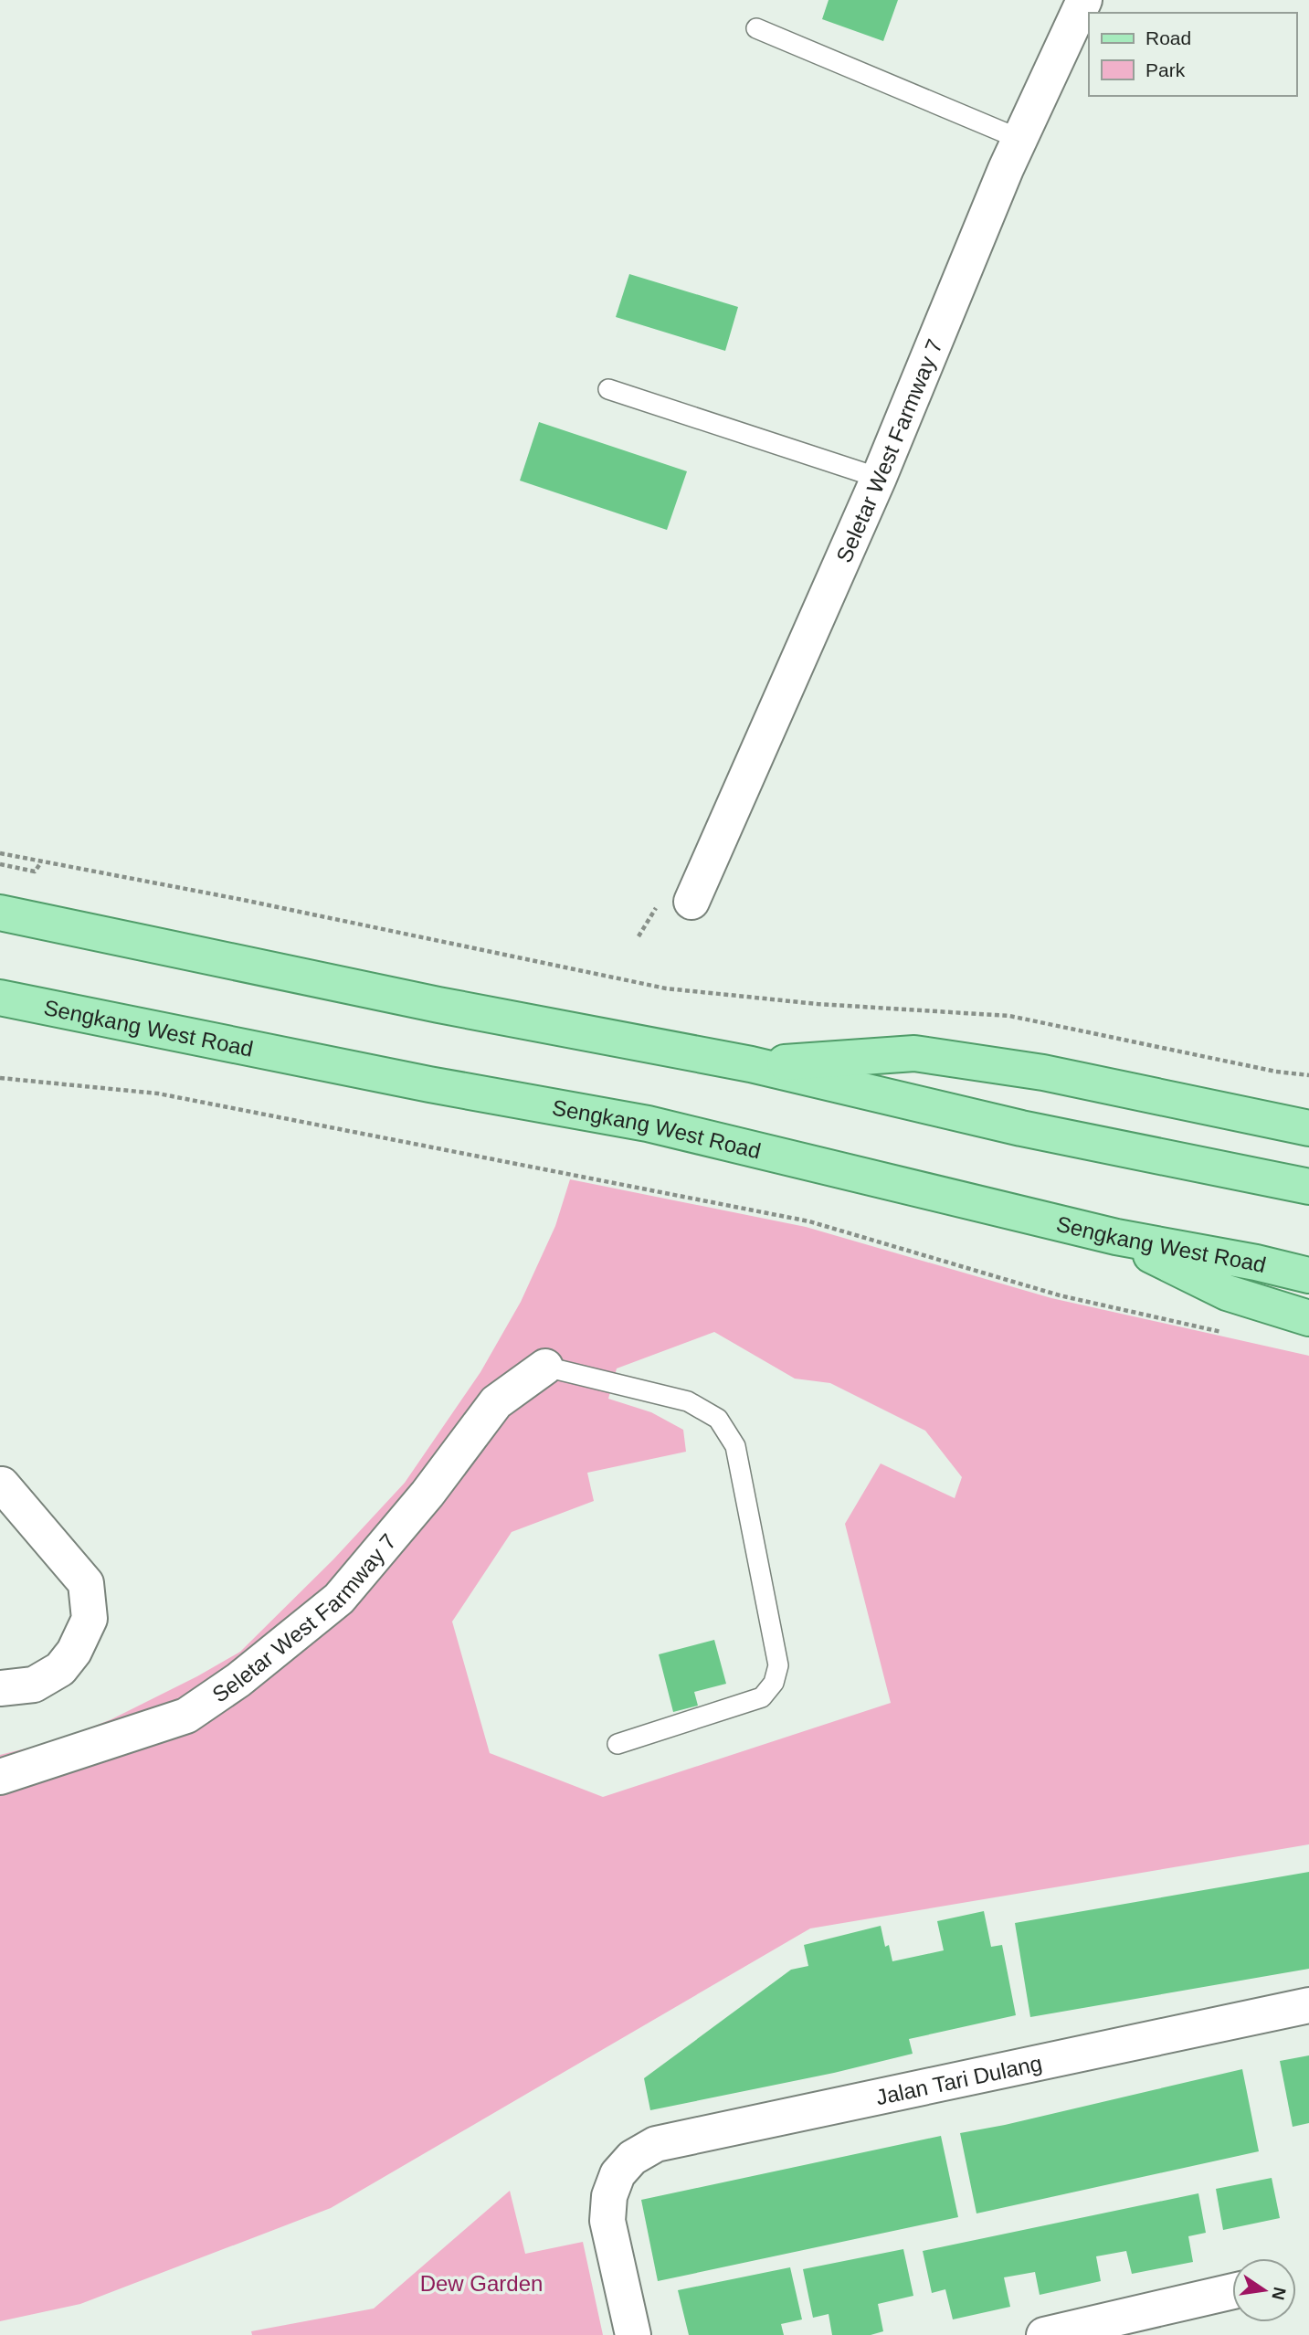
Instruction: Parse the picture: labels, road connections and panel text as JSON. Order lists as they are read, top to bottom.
{
  "streets": {
    "main road": ["Sengkang West Road"],
    "street": ["Seletar West Farmway 7", "Jalan Tari Dulang"]
  },
  "parks": ["Dew Garden"],
  "legend": ["Road", "Park"],
  "north": "right"
}
